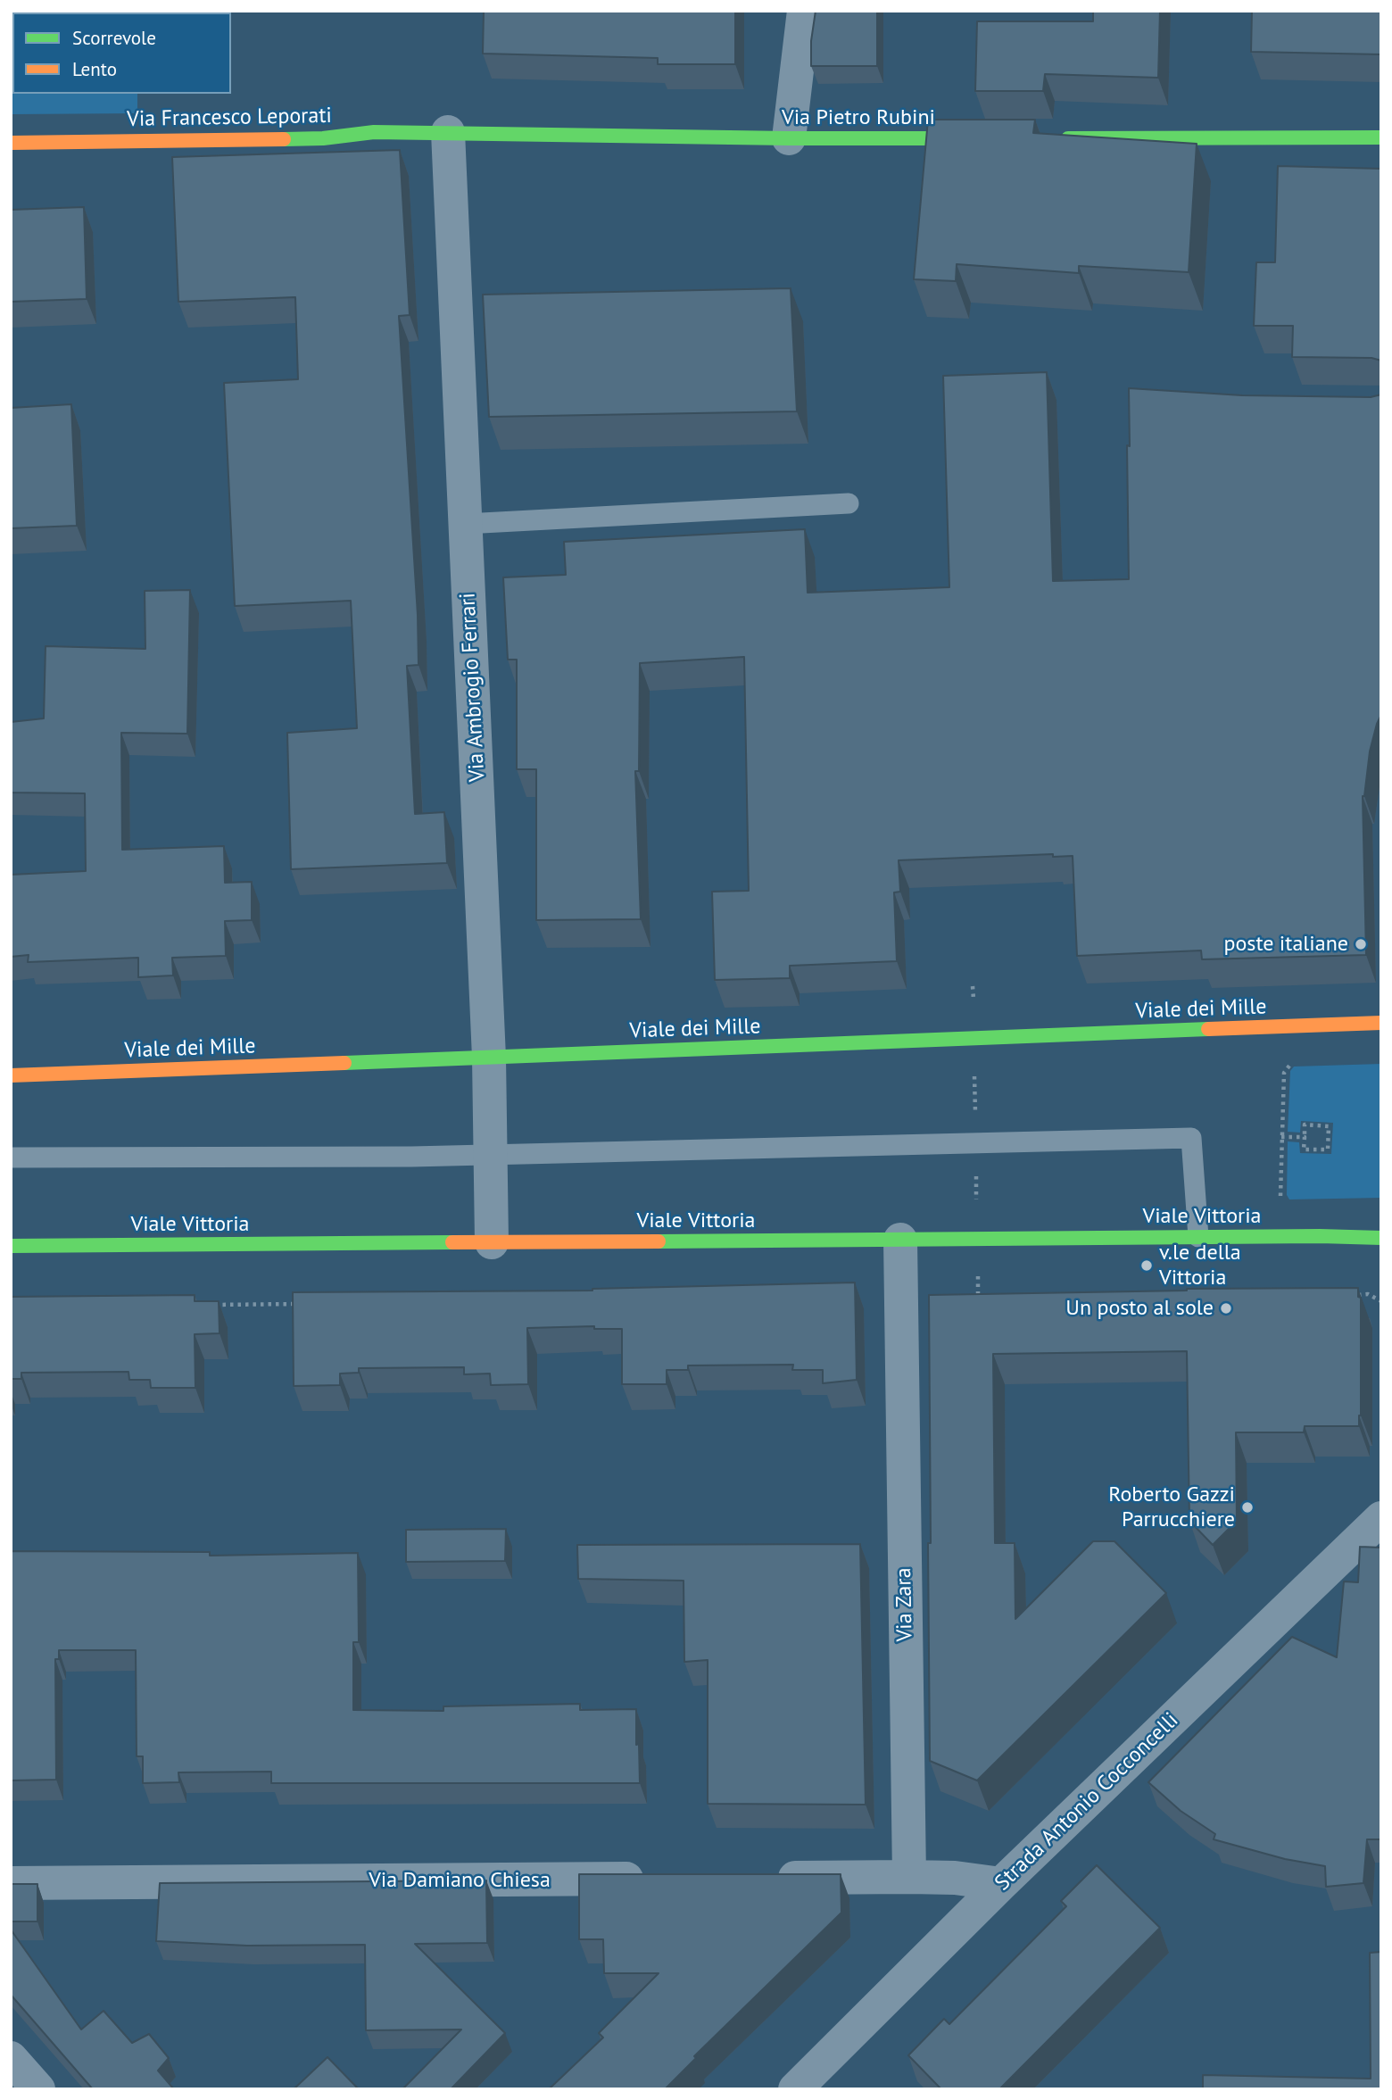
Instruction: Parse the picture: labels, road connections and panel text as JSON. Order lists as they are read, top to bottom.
{
  "streets": {
    "main road": [
      "Via Francesco Leporati",
      "Via Pietro Rubini",
      "Viale dei Mille",
      "Viale Vittoria"
    ],
    "street": [
      "Via Ambrogio Ferrari",
      "Via Zara",
      "Strada Antonio Cocconcelli",
      "Via Damiano Chiesa"
    ]
  },
  "crossings": [
    ["Via Francesco Leporati", "Via Pietro Rubini"],
    ["Via Francesco Leporati", "Via Ambrogio Ferrari"],
    ["Via Pietro Rubini", "Via Ambrogio Ferrari"],
    ["Via Ambrogio Ferrari", "Viale dei Mille"],
    ["Via Ambrogio Ferrari", "Viale Vittoria"],
    ["Viale Vittoria", "Via Zara"]
  ],
  "places": [
    "poste italiane",
    "v.le della Vittoria",
    "Un posto al sole",
    "Roberto Gazzi Parrucchiere"
  ],
  "legend": ["Scorrevole", "Lento"]
}
